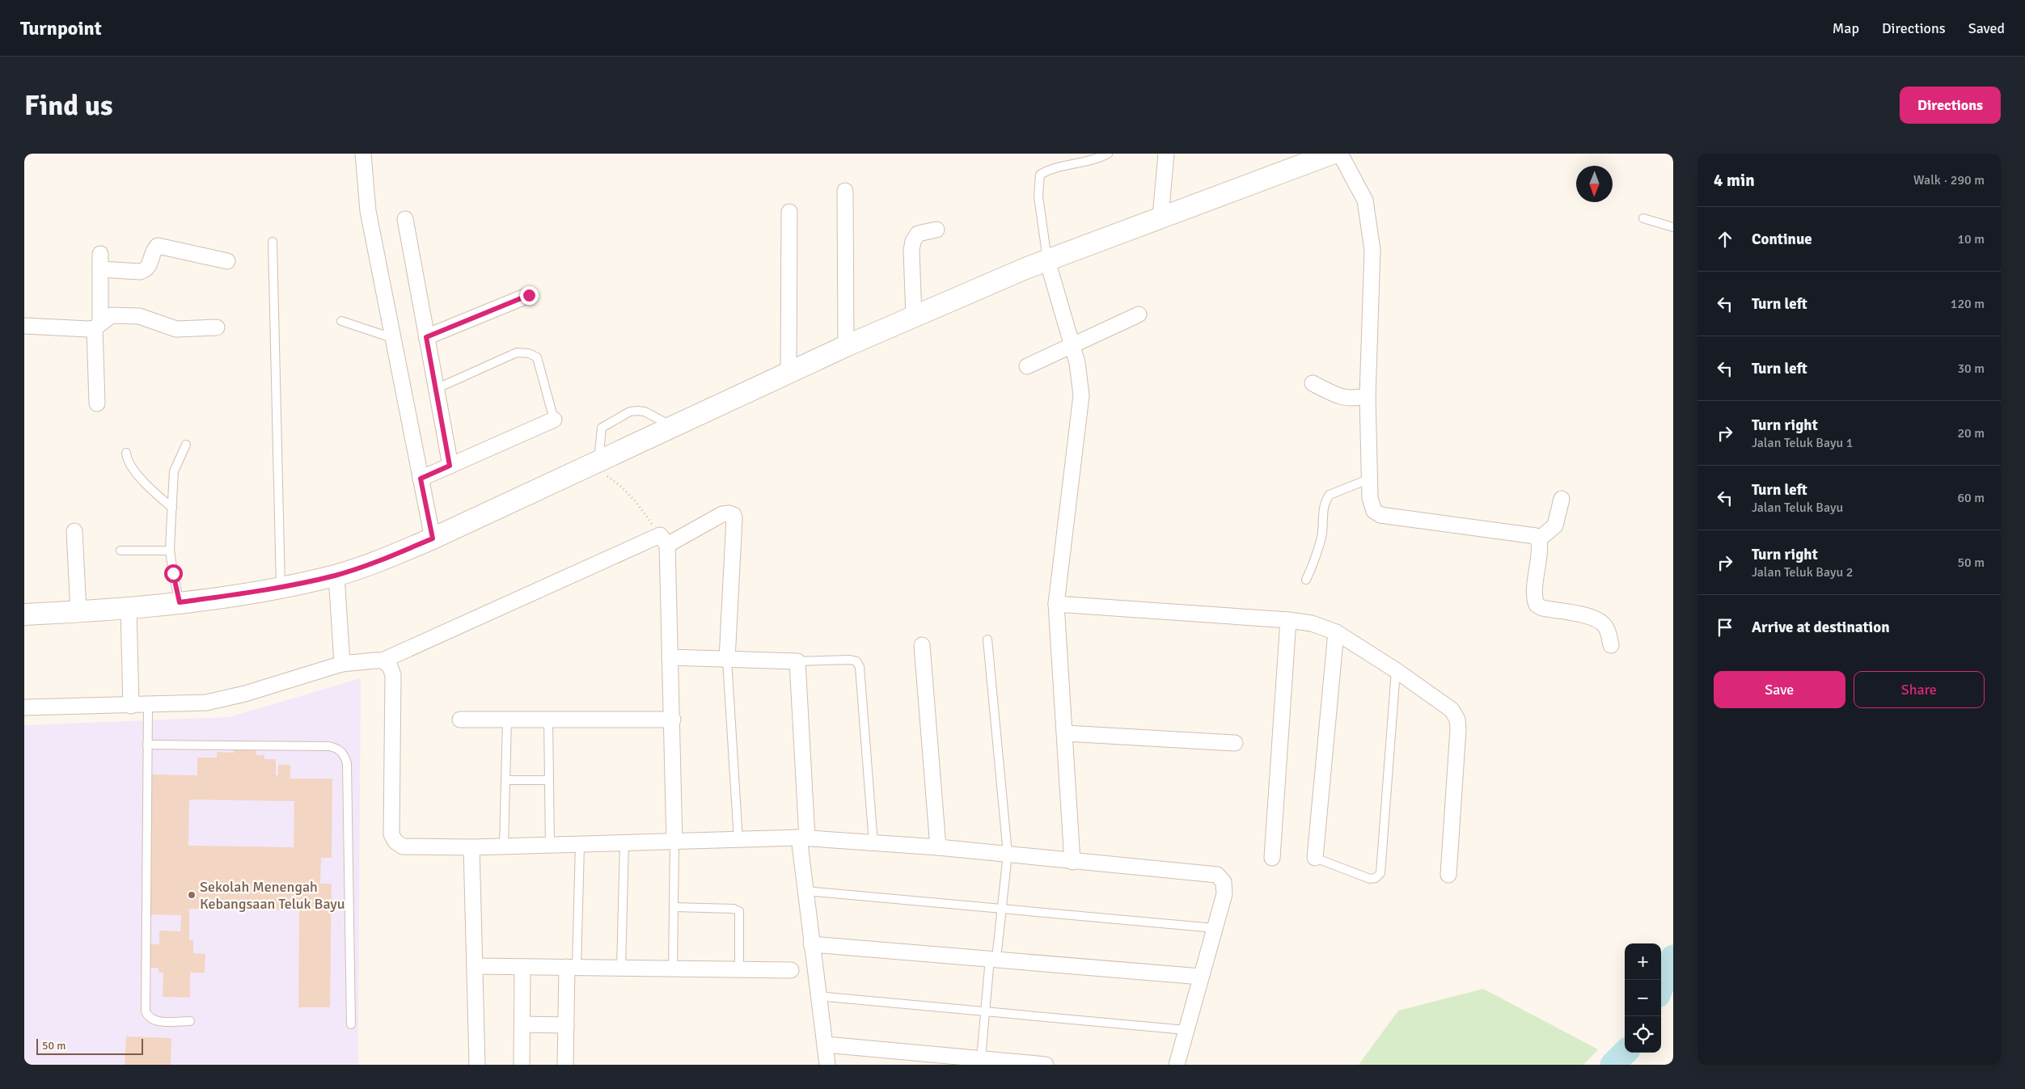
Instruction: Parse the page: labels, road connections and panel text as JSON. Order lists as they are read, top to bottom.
{
  "places": ["Sekolah Menengah Kebangsaan Teluk Bayu"],
  "scale_bar": "50 m",
  "north": "bottom",
  "page": {
    "header": "Turnpoint",
    "nav": ["Map", "Directions", "Saved"],
    "buttons": [
      "Directions",
      ["Save", "Share"]
    ],
    "title": "Find us",
    "heading": ["4 min", "Walk · 290 m"],
    "list": [
      ["Continue", "10 m"],
      ["Turn left", "120 m"],
      ["Turn left", "30 m"],
      ["Turn right", "Jalan Teluk Bayu 1", "20 m"],
      ["Turn left", "Jalan Teluk Bayu", "60 m"],
      ["Turn right", "Jalan Teluk Bayu 2", "50 m"],
      "Arrive at destination"
    ],
    "map_buttons": ["+", "−"],
    "scale": "50 m"
  }
}
